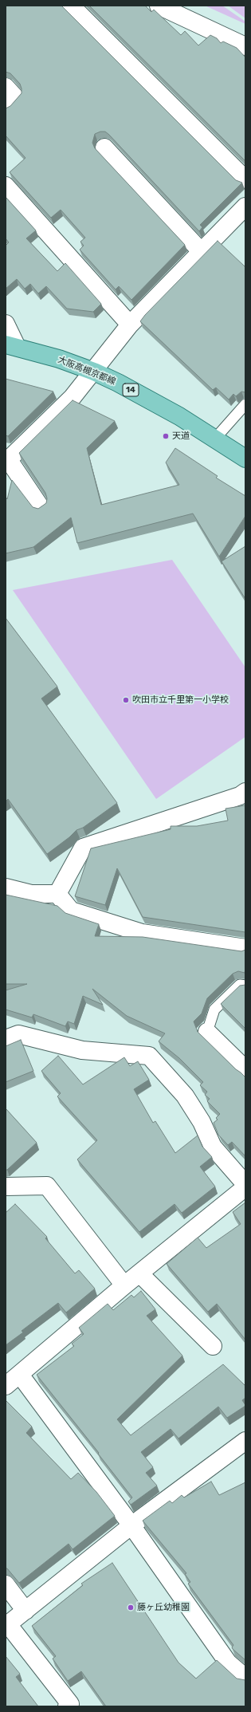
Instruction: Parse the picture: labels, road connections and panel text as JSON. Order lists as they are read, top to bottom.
{
  "streets": {
    "main road": ["大阪高槻京都線", "14"]
  },
  "places": ["天道", "吹田市立千里第一小学校", "藤ヶ丘幼稚園"]
}
